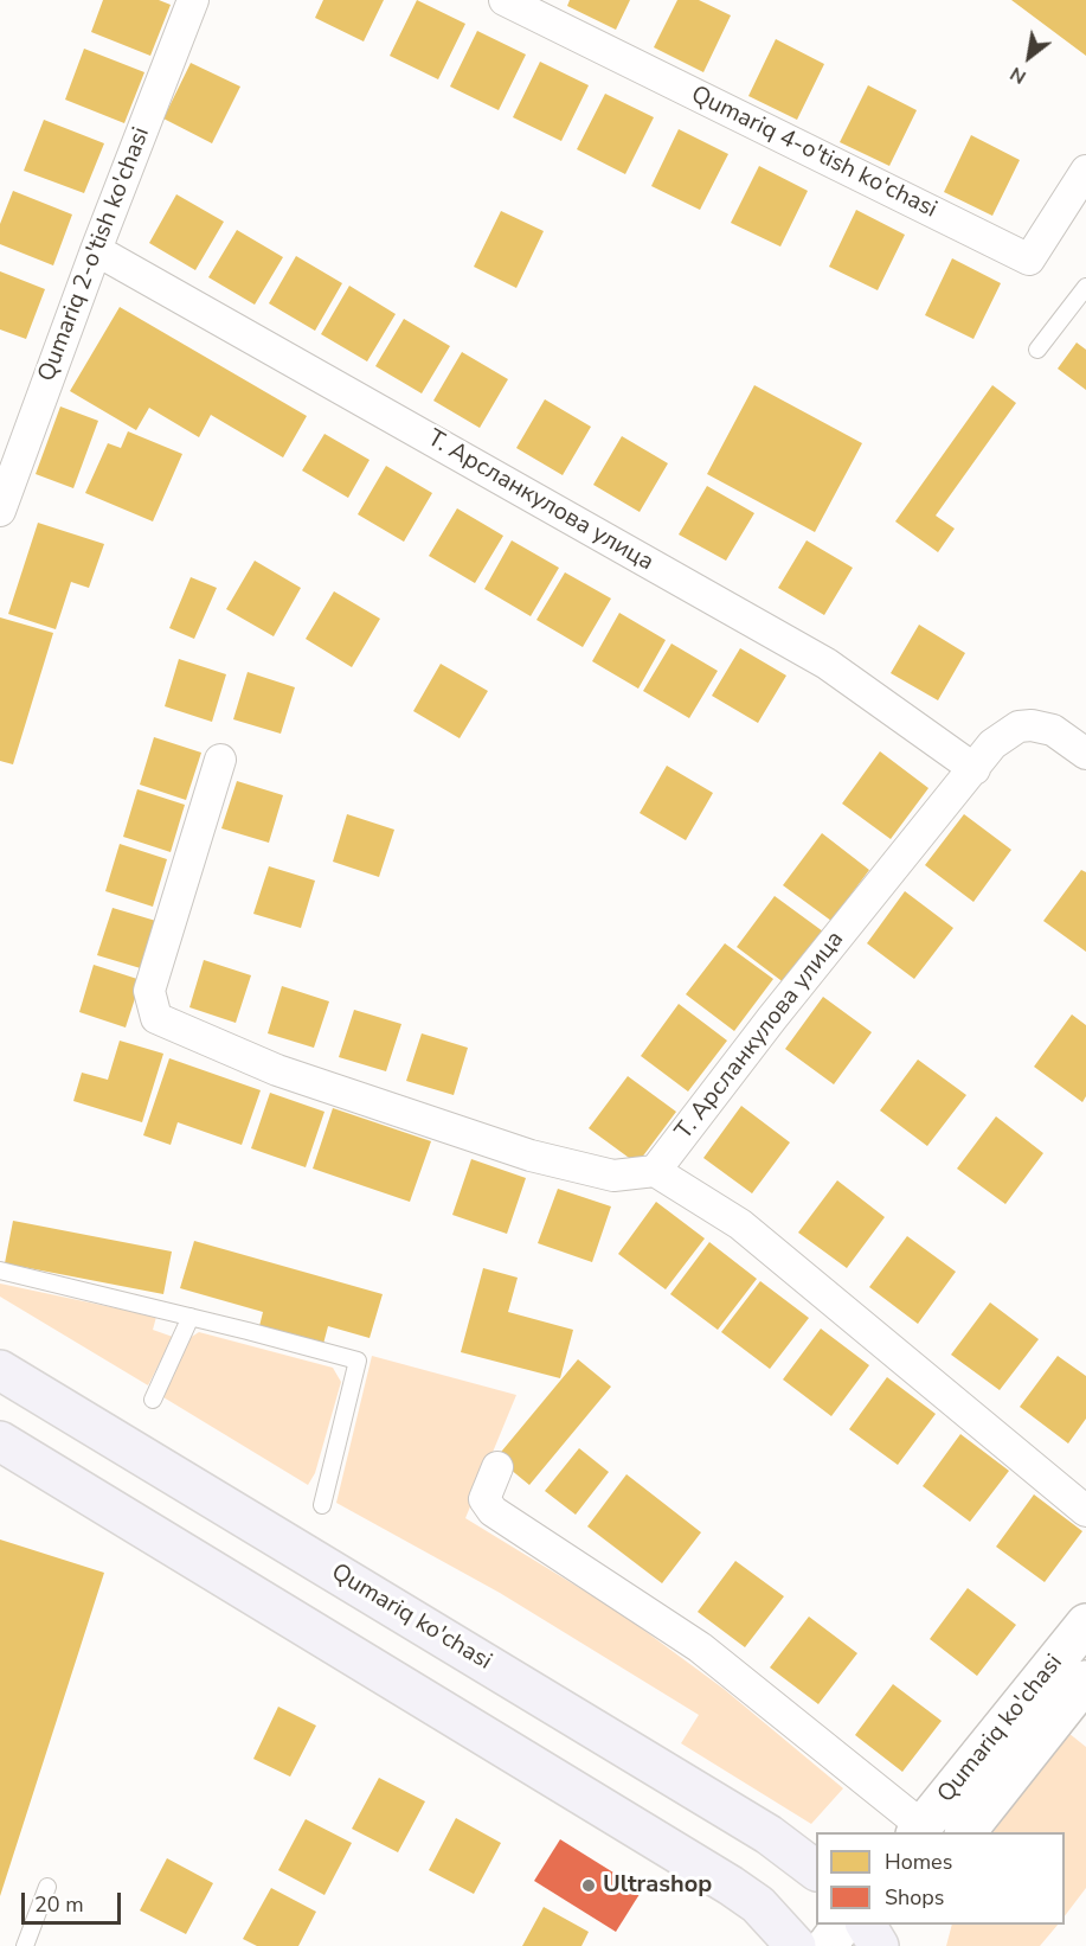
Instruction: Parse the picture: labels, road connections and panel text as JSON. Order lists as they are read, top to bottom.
{
  "streets": {
    "main road": ["Qumariq ko'chasi"],
    "street": ["Qumariq 4-o'tish ko'chasi", "Qumariq 2-o'tish ko'chasi", "Т. Арсланкулова улица"]
  },
  "crossings": [
    ["Qumariq 2-o'tish ko'chasi", "Т. Арсланкулова улица"]
  ],
  "places": ["Ultrashop"],
  "legend": ["Homes", "Shops"],
  "scale_bar": "20 m",
  "north": "bottom left"
}
